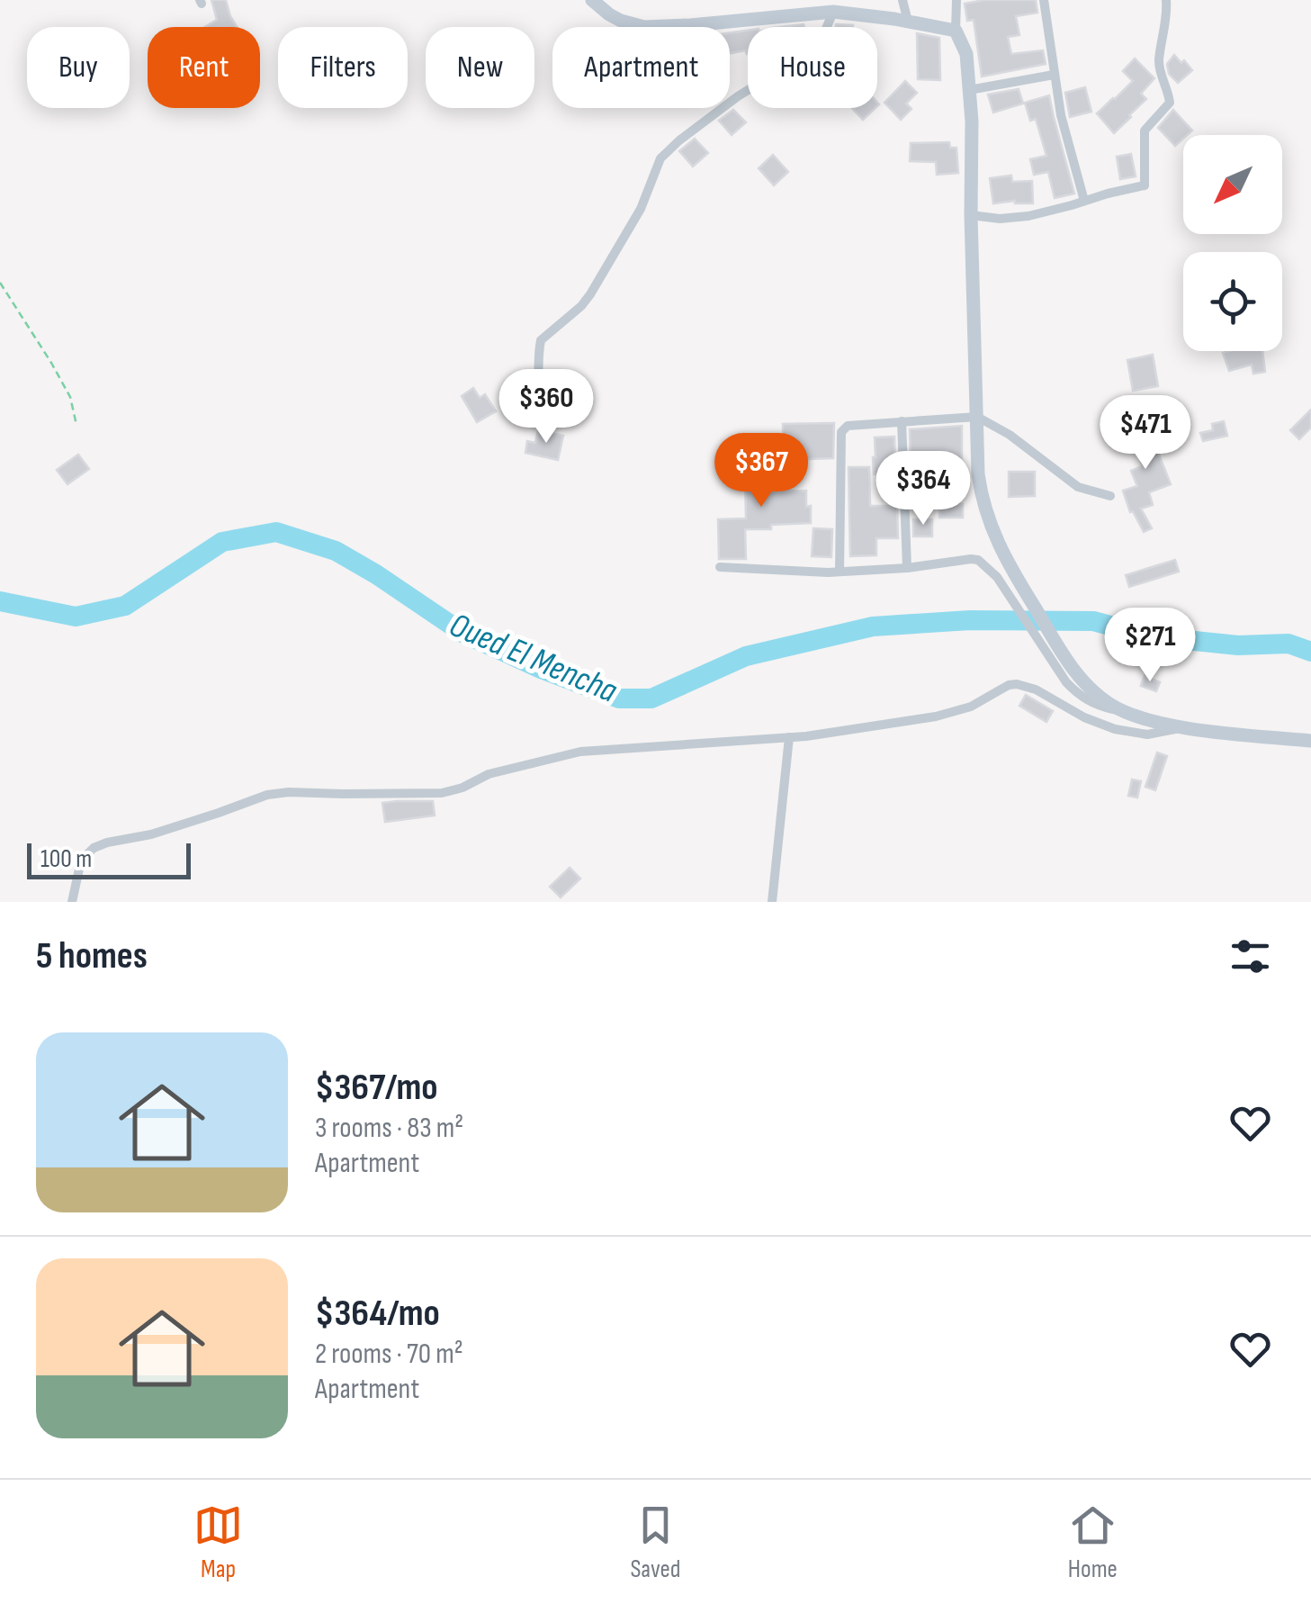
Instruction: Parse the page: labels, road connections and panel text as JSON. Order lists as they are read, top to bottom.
{
  "water": ["Oued El Mencha"],
  "scale_bar": "100 m",
  "north": "bottom left",
  "page": {
    "chip": [
      "Buy",
      "Rent",
      "Filters",
      "New",
      "Apartment",
      "House"
    ],
    "price": [
      "$360",
      "$471",
      "$367",
      "$364",
      "$271"
    ],
    "scale": "100 m",
    "heading": "5 homes",
    "list": [
      {
        "name": "$367/mo",
        "note": "3 rooms · 83 m² · Apartment"
      },
      {
        "name": "$364/mo",
        "note": "2 rooms · 70 m² · Apartment"
      }
    ],
    "tabs": ["Map", "Saved", "Home"]
  }
}
